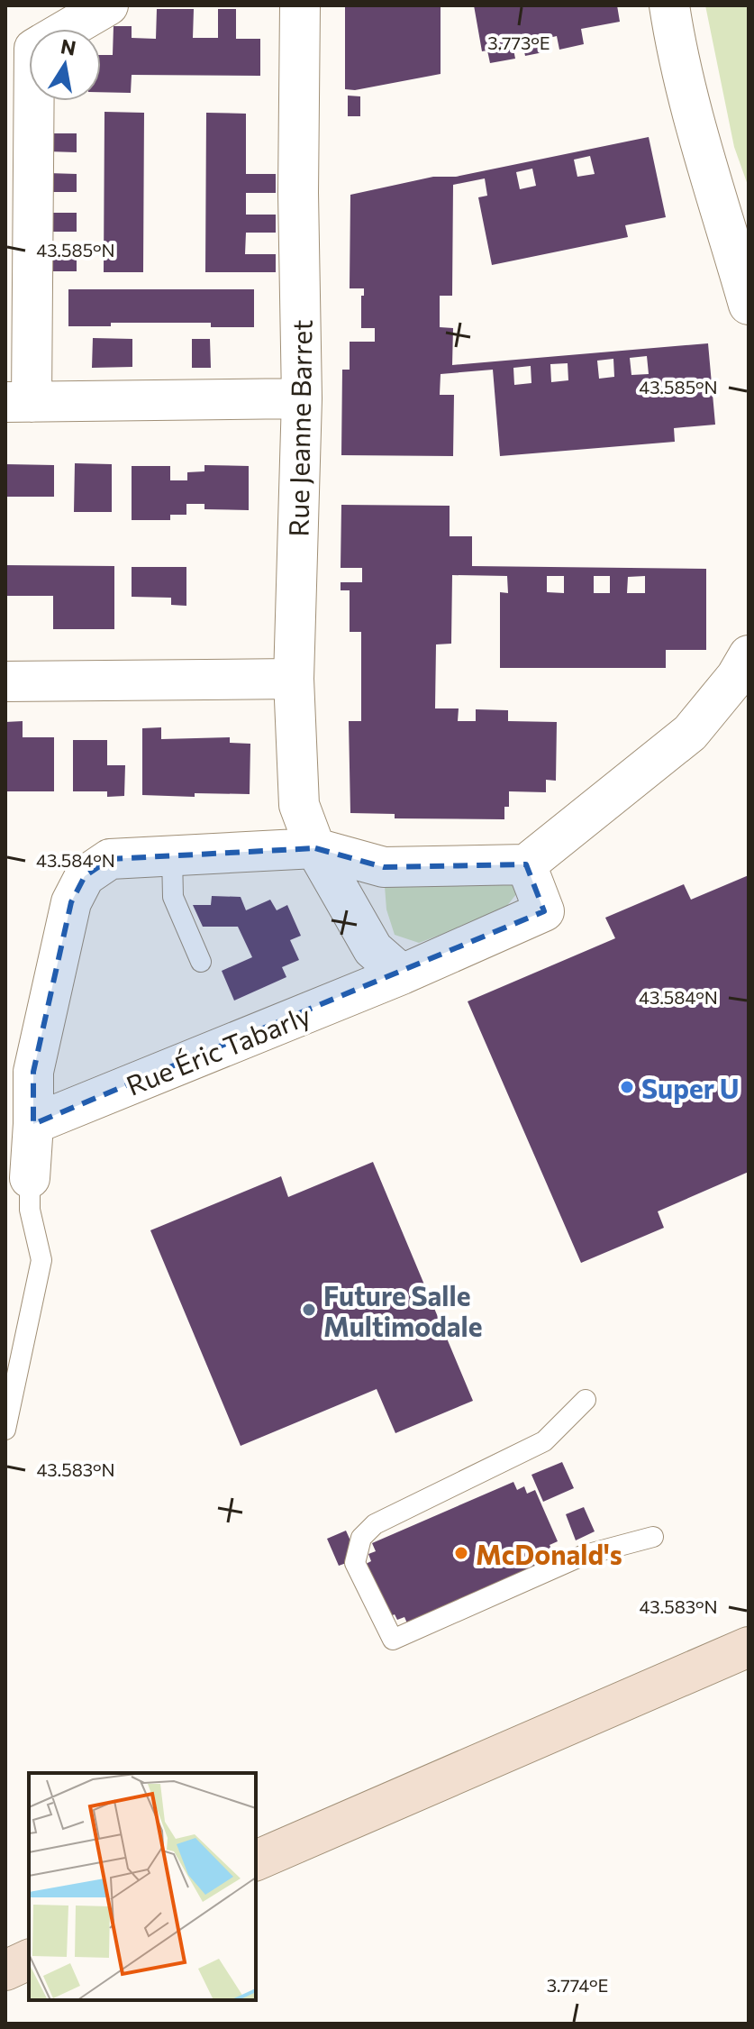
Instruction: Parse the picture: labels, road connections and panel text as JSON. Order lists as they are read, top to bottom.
{
  "streets": {
    "street": ["Rue Jeanne Barret", "Rue Éric Tabarly"]
  },
  "crossings": [
    ["Rue Jeanne Barret", "Rue Éric Tabarly"]
  ],
  "places": ["Super U", "Future Salle Multimodale", "McDonald's"],
  "north": "top",
  "coordinates": [
    "3.773°E",
    "43.585°N",
    "43.584°N",
    "43.583°N",
    "3.774°E"
  ]
}
